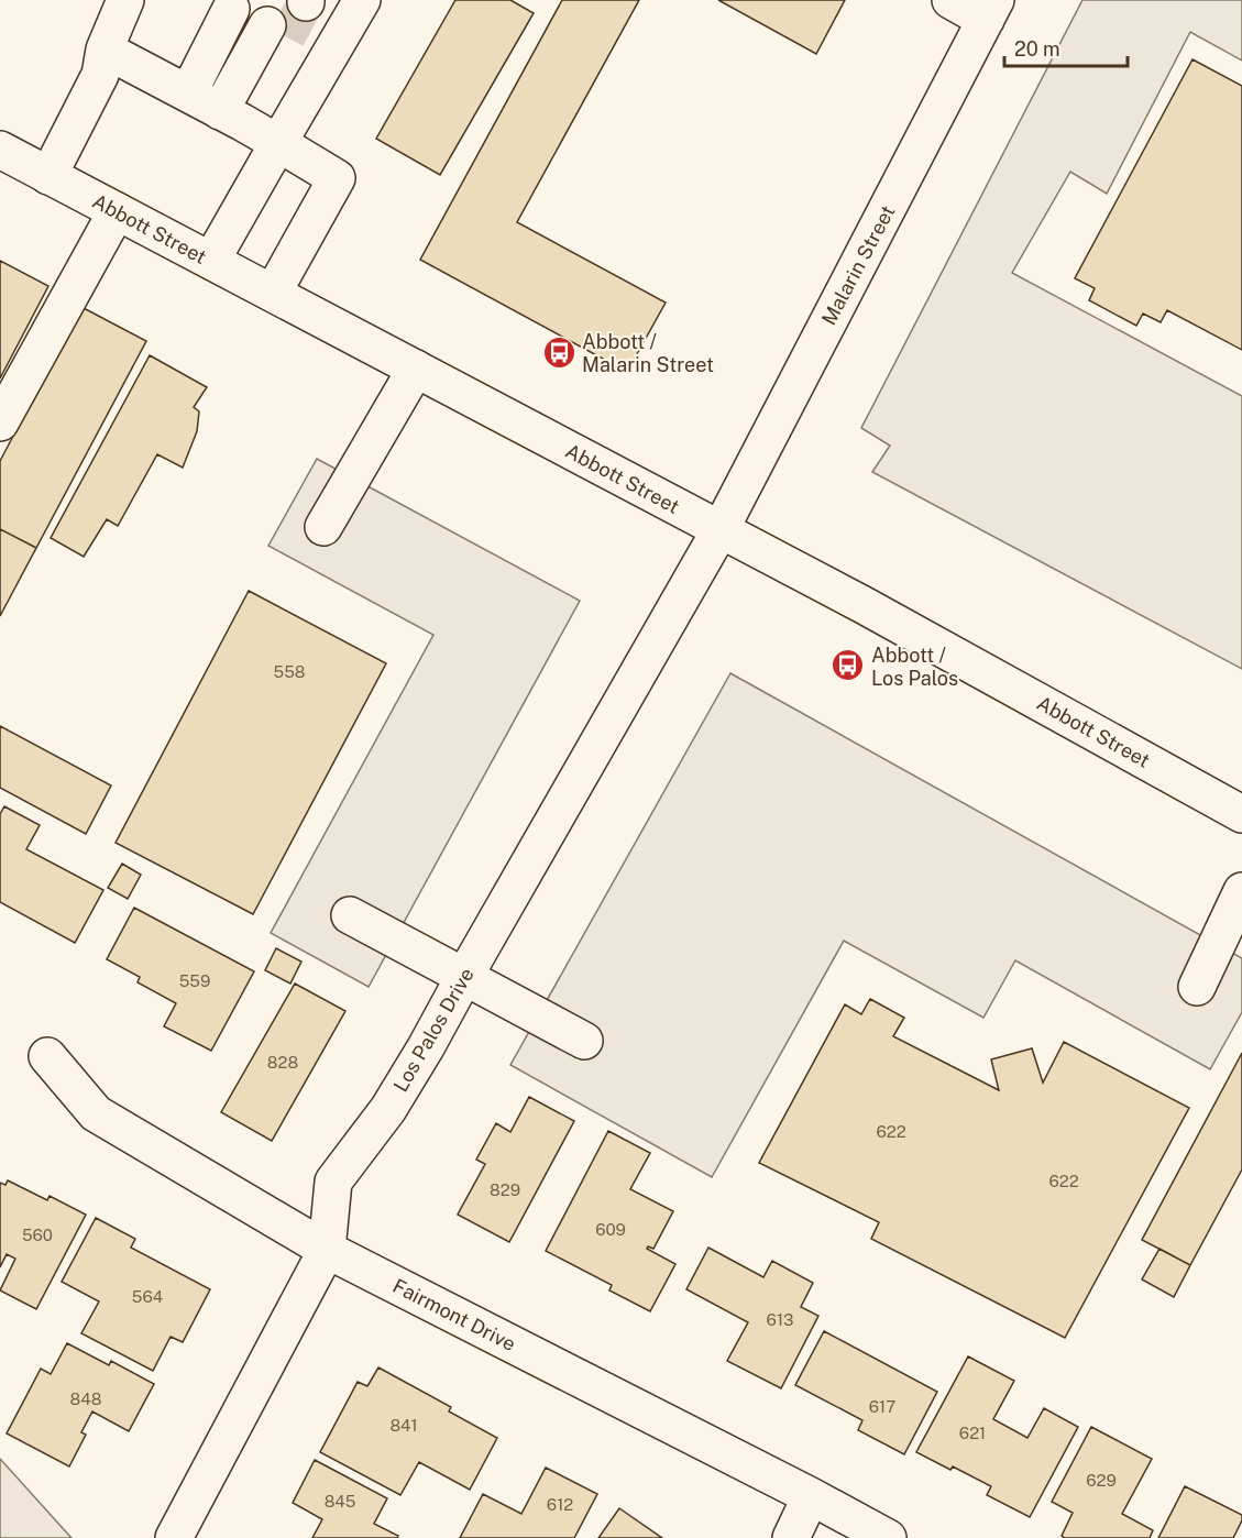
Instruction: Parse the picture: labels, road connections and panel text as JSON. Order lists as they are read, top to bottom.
{
  "streets": {
    "street": [
      "Abbott Street",
      "Malarin Street",
      "Los Palos Drive",
      "Fairmont Drive"
    ]
  },
  "crossings": [
    ["Abbott Street", "Malarin Street"],
    ["Abbott Street", "Los Palos Drive"],
    ["Malarin Street", "Los Palos Drive"],
    ["Los Palos Drive", "Fairmont Drive"]
  ],
  "places": {
    "bus stop": ["Abbott / Malarin Street", "Abbott / Los Palos"]
  },
  "house_numbers": [
    "558",
    "559",
    "828",
    "622",
    "622",
    "829",
    "609",
    "560",
    "564",
    "613",
    "848",
    "617",
    "841",
    "621",
    "629",
    "845",
    "612"
  ],
  "scale_bar": "20 m"
}
